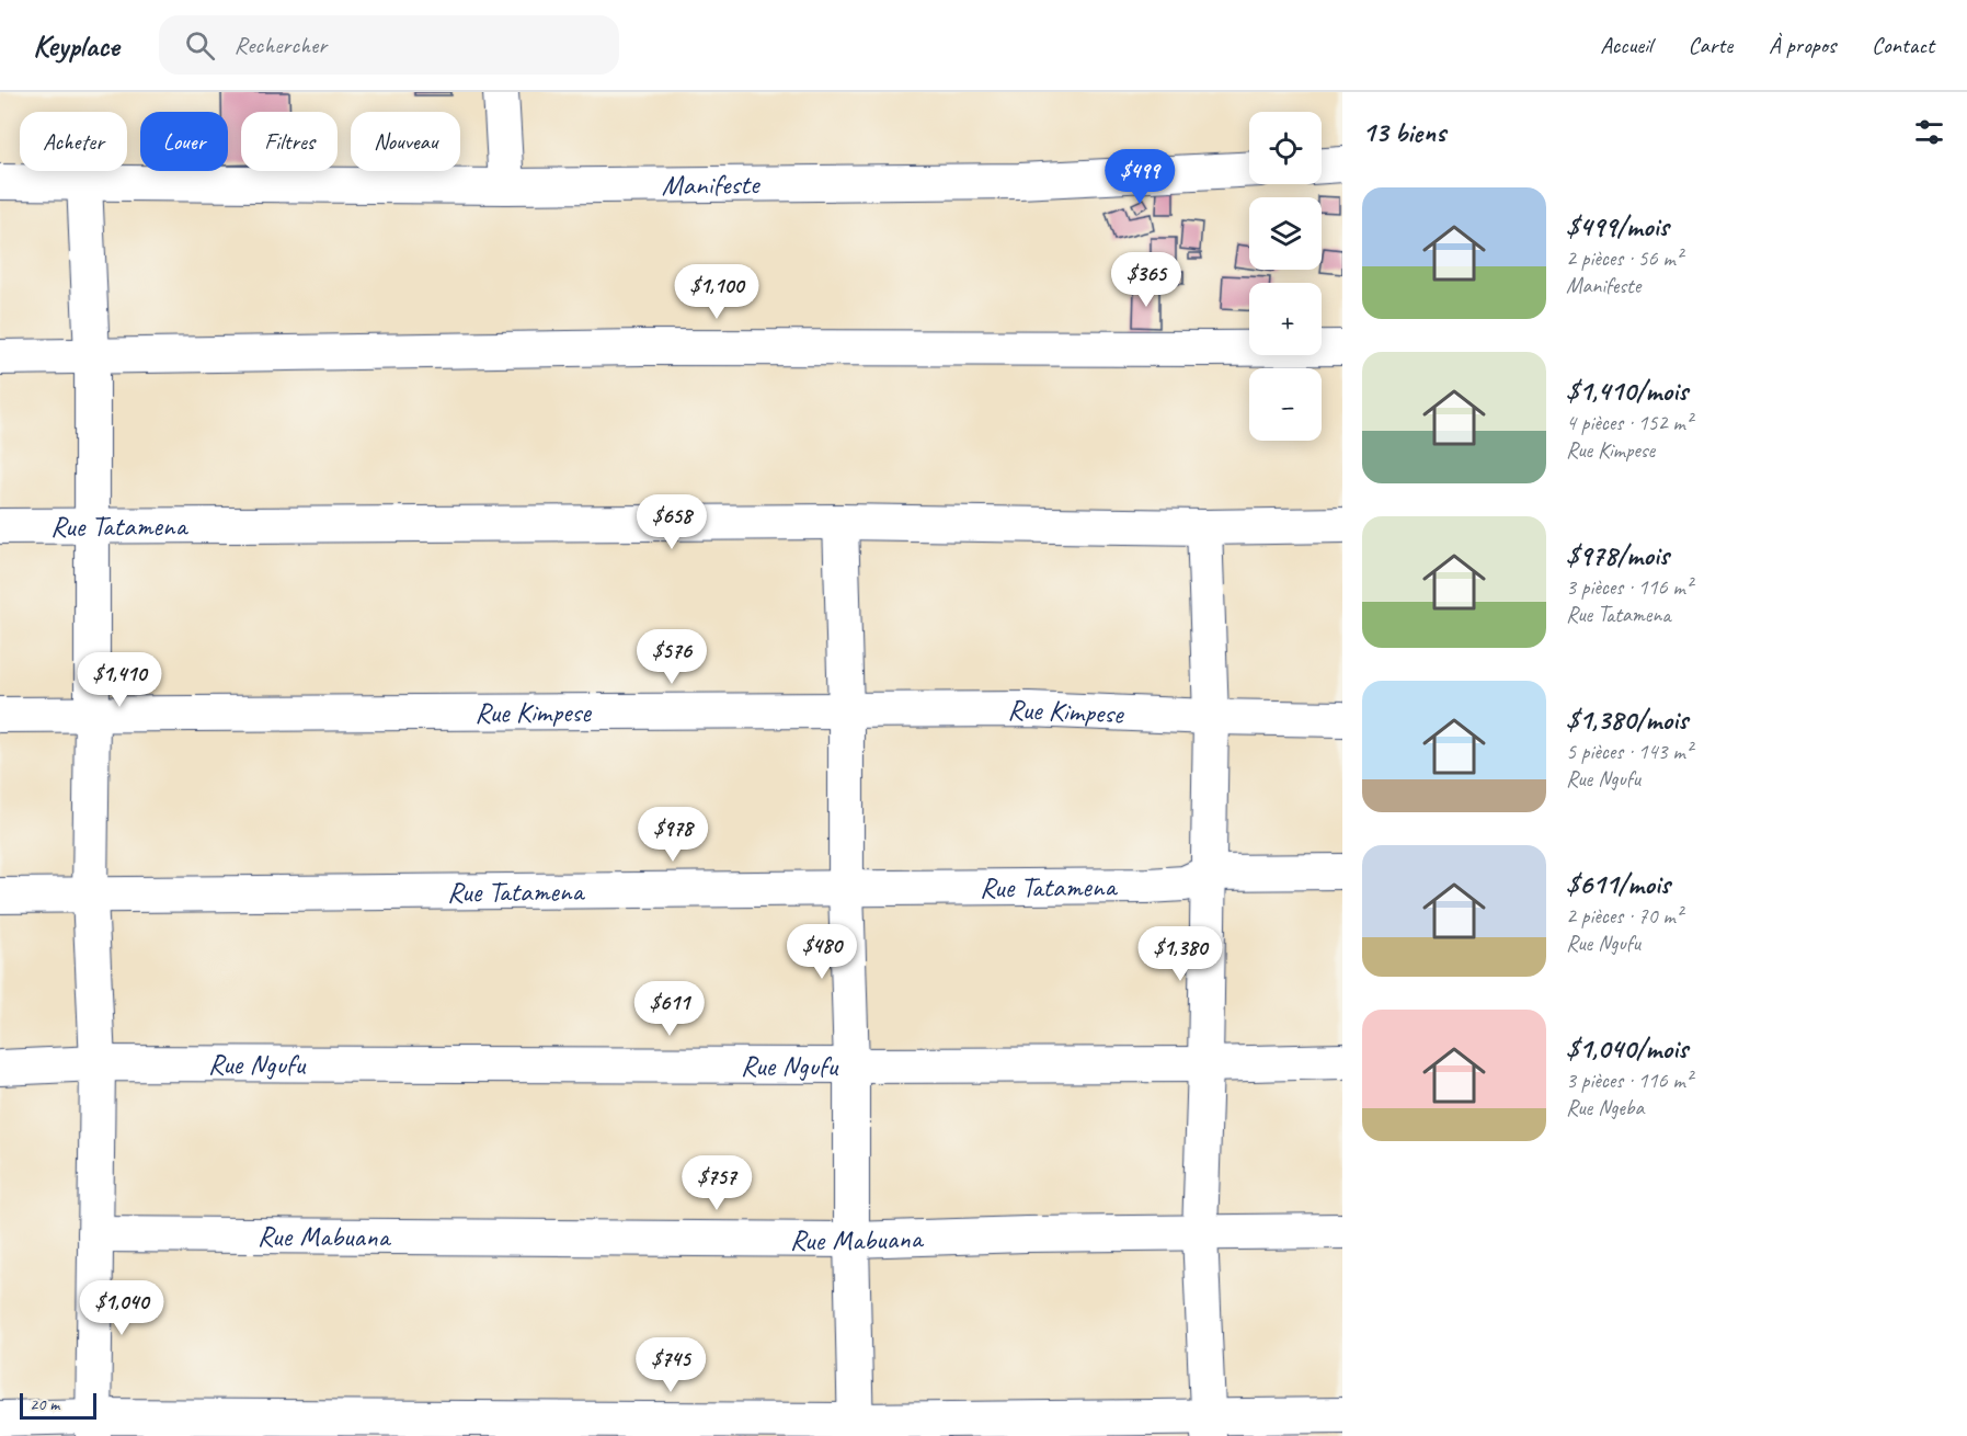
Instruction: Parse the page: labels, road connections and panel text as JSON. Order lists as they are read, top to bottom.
{
  "streets": {
    "street": [
      "Manifeste",
      "Rue Tatamena",
      "Rue Kimpese",
      "Rue Ngufu",
      "Rue Mabuana"
    ]
  },
  "scale_bar": "20 m",
  "page": {
    "header": "Keyplace",
    "search": "Rechercher",
    "nav": [
      "Accueil",
      "Carte",
      "À propos",
      "Contact"
    ],
    "heading": "13 biens",
    "map_buttons": ["+", "−"],
    "chip": [
      "Acheter",
      "Louer",
      "Filtres",
      "Nouveau"
    ],
    "price": [
      "$499",
      "$365",
      "$1,100",
      "$658",
      "$576",
      "$1,410",
      "$978",
      "$480",
      "$1,380",
      "$611",
      "$757",
      "$1,040",
      "$745"
    ],
    "list": [
      {
        "name": "$499/mois",
        "note": "2 pièces · 56 m² · Manifeste"
      },
      {
        "name": "$1,410/mois",
        "note": "4 pièces · 152 m² · Rue Kimpese"
      },
      {
        "name": "$978/mois",
        "note": "3 pièces · 116 m² · Rue Tatamena"
      },
      {
        "name": "$1,380/mois",
        "note": "5 pièces · 143 m² · Rue Ngufu"
      },
      {
        "name": "$611/mois",
        "note": "2 pièces · 70 m² · Rue Ngufu"
      },
      {
        "name": "$1,040/mois",
        "note": "3 pièces · 116 m² · Rue Ngeba"
      }
    ],
    "scale": "20 m"
  }
}
